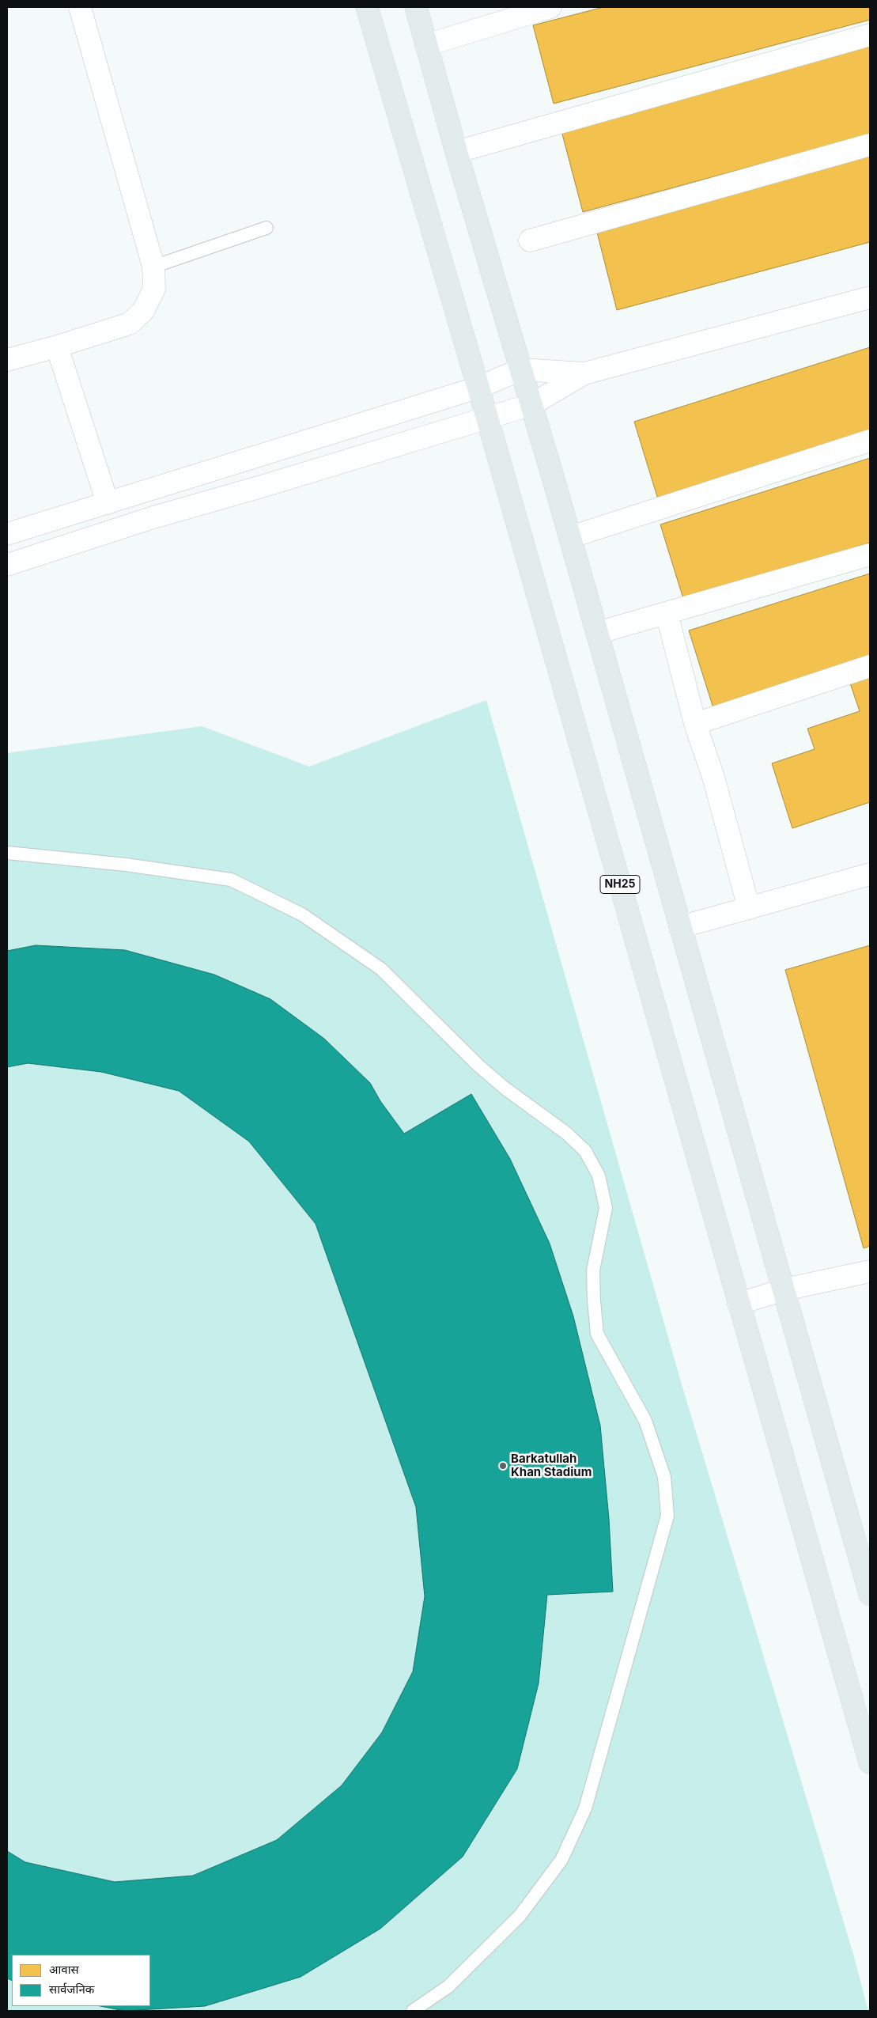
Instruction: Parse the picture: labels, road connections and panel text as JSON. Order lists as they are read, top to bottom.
{
  "streets": {
    "main road": ["NH25"]
  },
  "places": ["Barkatullah Khan Stadium"],
  "legend": ["आवास", "सार्वजनिक"]
}
